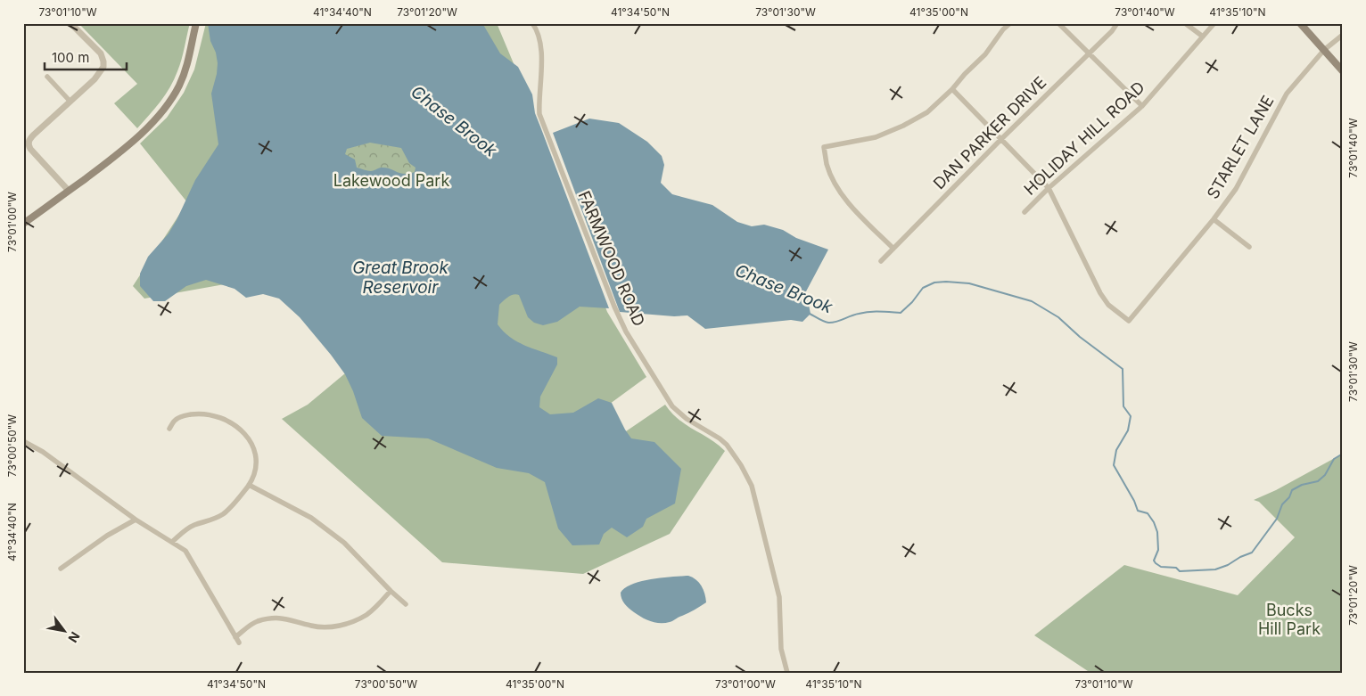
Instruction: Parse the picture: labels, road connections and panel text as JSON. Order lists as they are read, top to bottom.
{
  "streets": {
    "street": [
      "DAN PARKER DRIVE",
      "HOLIDAY HILL ROAD",
      "STARLET LANE",
      "FARMWOOD ROAD"
    ]
  },
  "crossings": [
    ["HOLIDAY HILL ROAD", "STARLET LANE"]
  ],
  "water": ["Chase Brook", "Great Brook Reservoir"],
  "parks": ["Lakewood Park", "Bucks Hill Park"],
  "scale_bar": "100 m",
  "north": "bottom right",
  "coordinates": [
    "73°01'10\"W",
    "41°34'40\"N",
    "73°01'20\"W",
    "41°34'50\"N",
    "73°01'30\"W",
    "41°35'00\"N",
    "73°01'40\"W",
    "41°35'10\"N",
    "73°01'00\"W",
    "73°00'50\"W"
  ]
}
